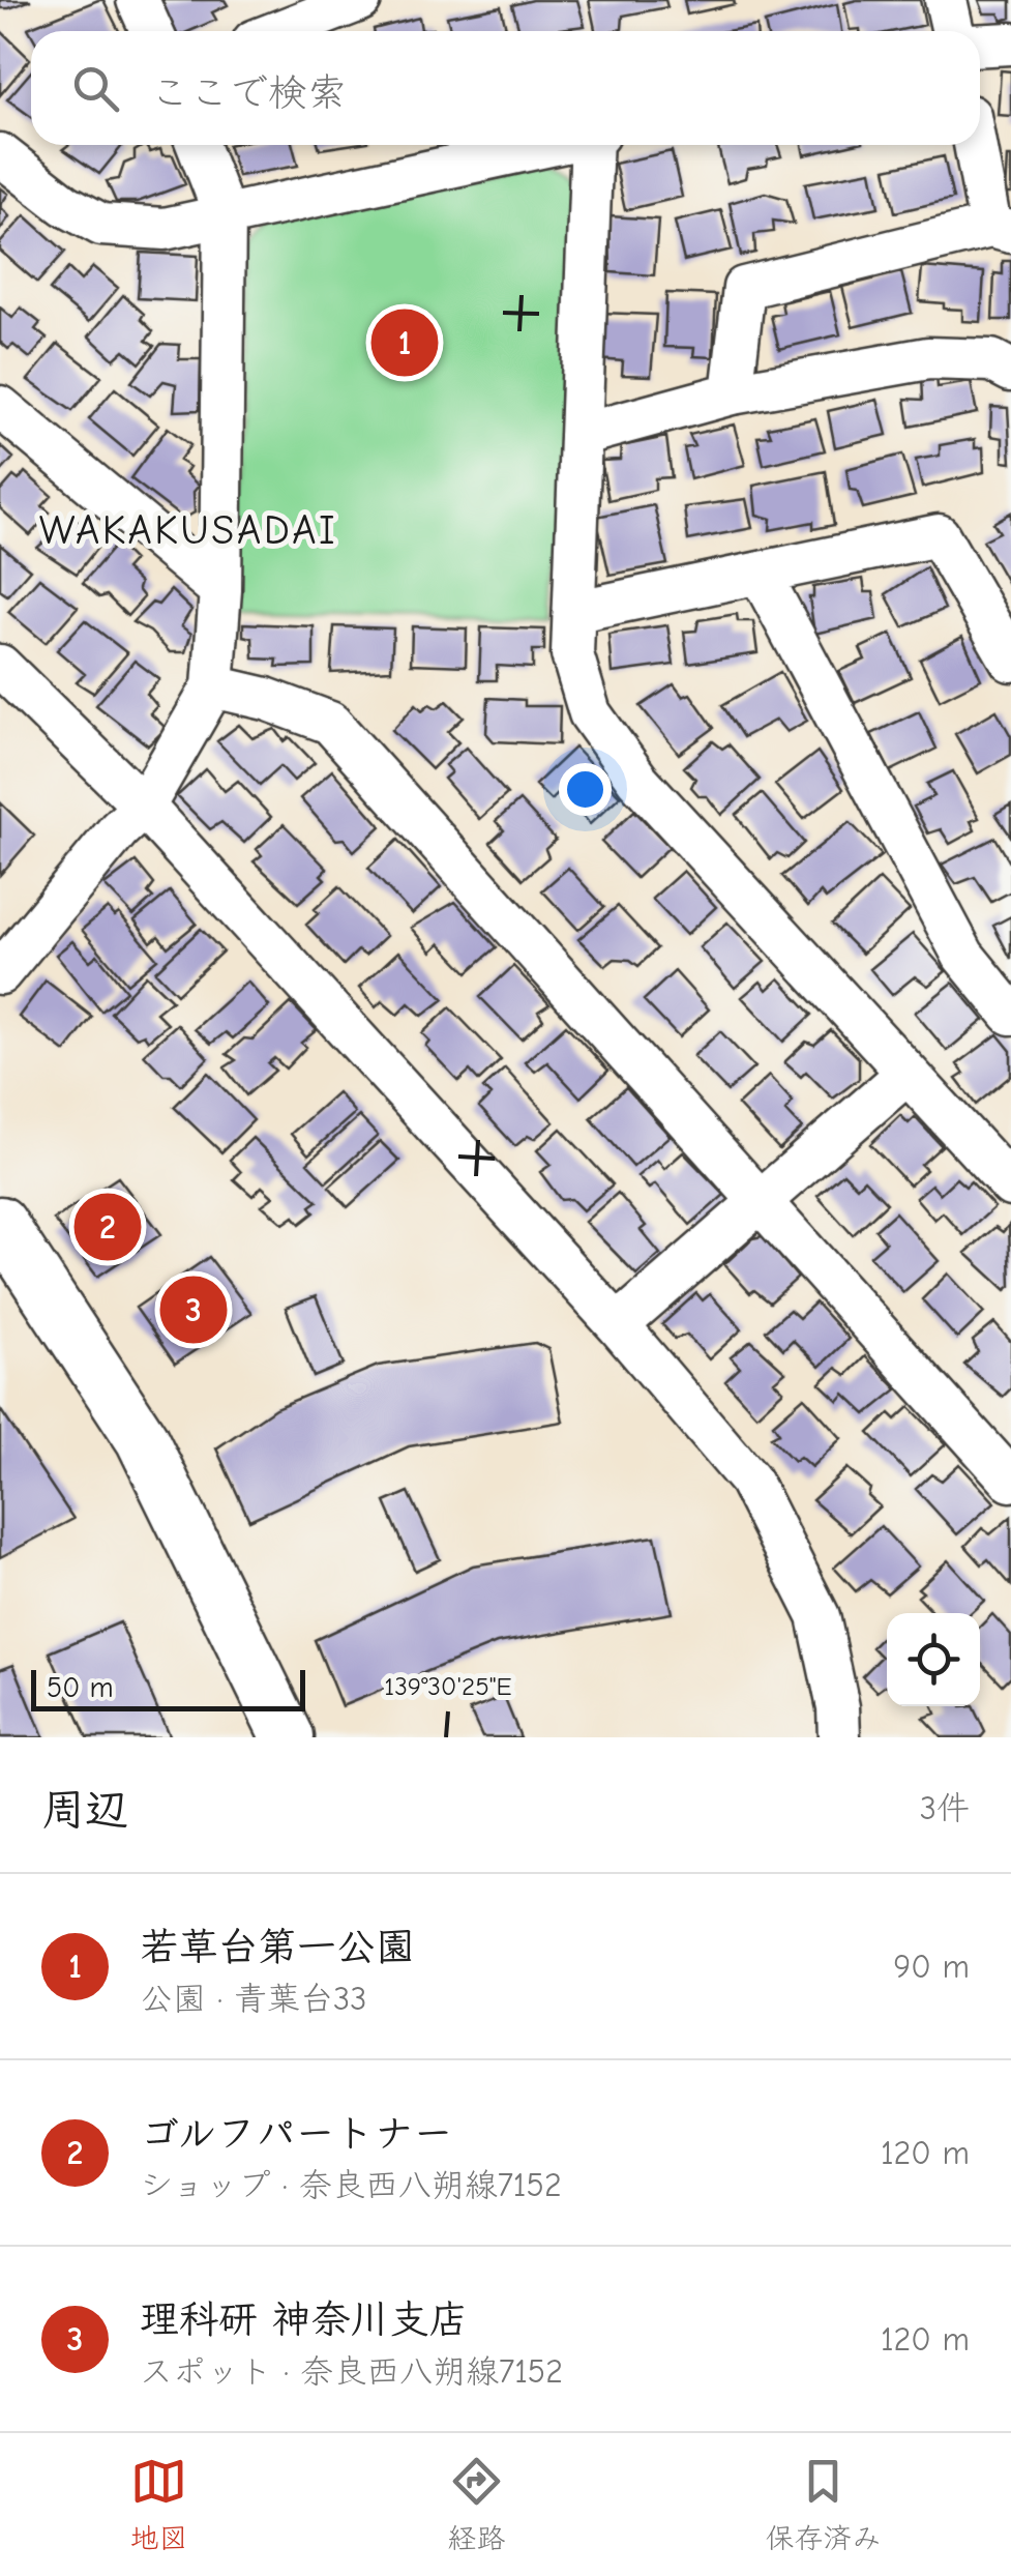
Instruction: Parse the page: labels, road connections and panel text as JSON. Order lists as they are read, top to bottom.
{
  "districts": ["WAKAKUSADAI"],
  "scale_bar": "50 m",
  "page": {
    "search": "ここで検索",
    "pins": ["1", "2", "3"],
    "scale": "50 m",
    "heading": ["周辺", "3件"],
    "list": [
      {
        "mark": "1",
        "name": "若草台第一公園",
        "note": "公園 · 青葉台33",
        "value": "90 m"
      },
      {
        "mark": "2",
        "name": "ゴルフパートナー",
        "note": "ショップ · 奈良西八朔線7152",
        "value": "120 m"
      },
      {
        "mark": "3",
        "name": "理科研 神奈川支店",
        "note": "スポット · 奈良西八朔線7152",
        "value": "120 m"
      }
    ],
    "nav": ["地図", "経路", "保存済み"]
  },
  "coordinates": ["139°30'25\"E"]
}
